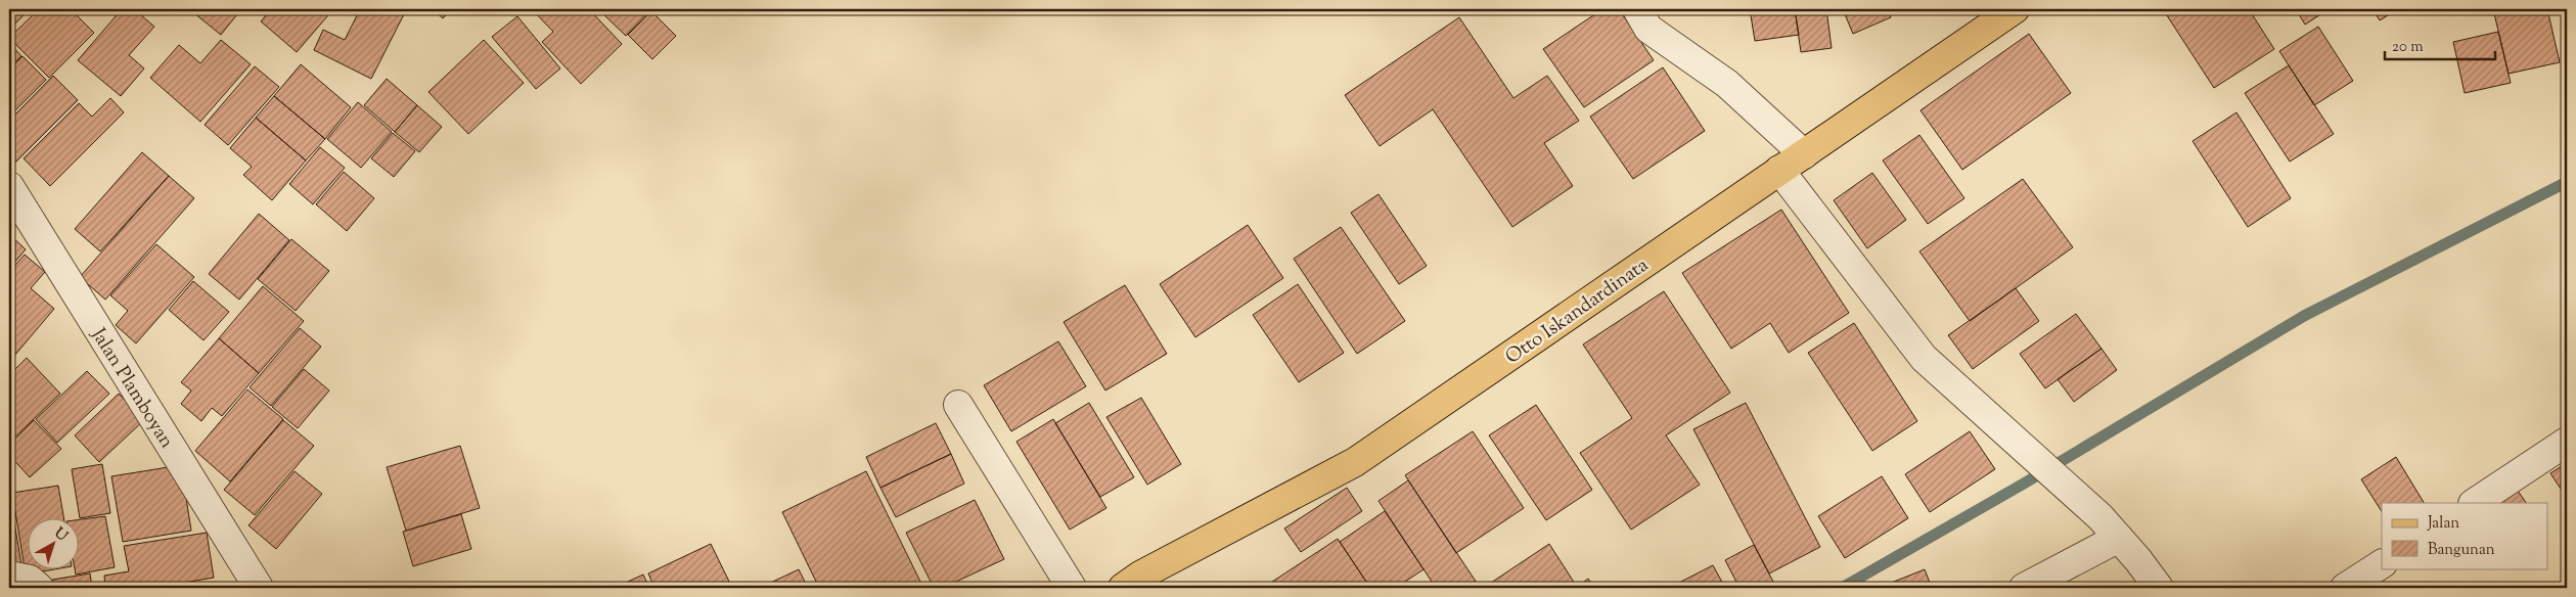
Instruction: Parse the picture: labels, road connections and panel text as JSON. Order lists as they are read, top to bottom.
{
  "streets": {
    "main road": ["Otto Iskandardinata"],
    "street": ["Jalan Plamboyan"]
  },
  "legend": ["Jalan", "Bangunan"],
  "scale_bar": "20 m",
  "north": "top right"
}
